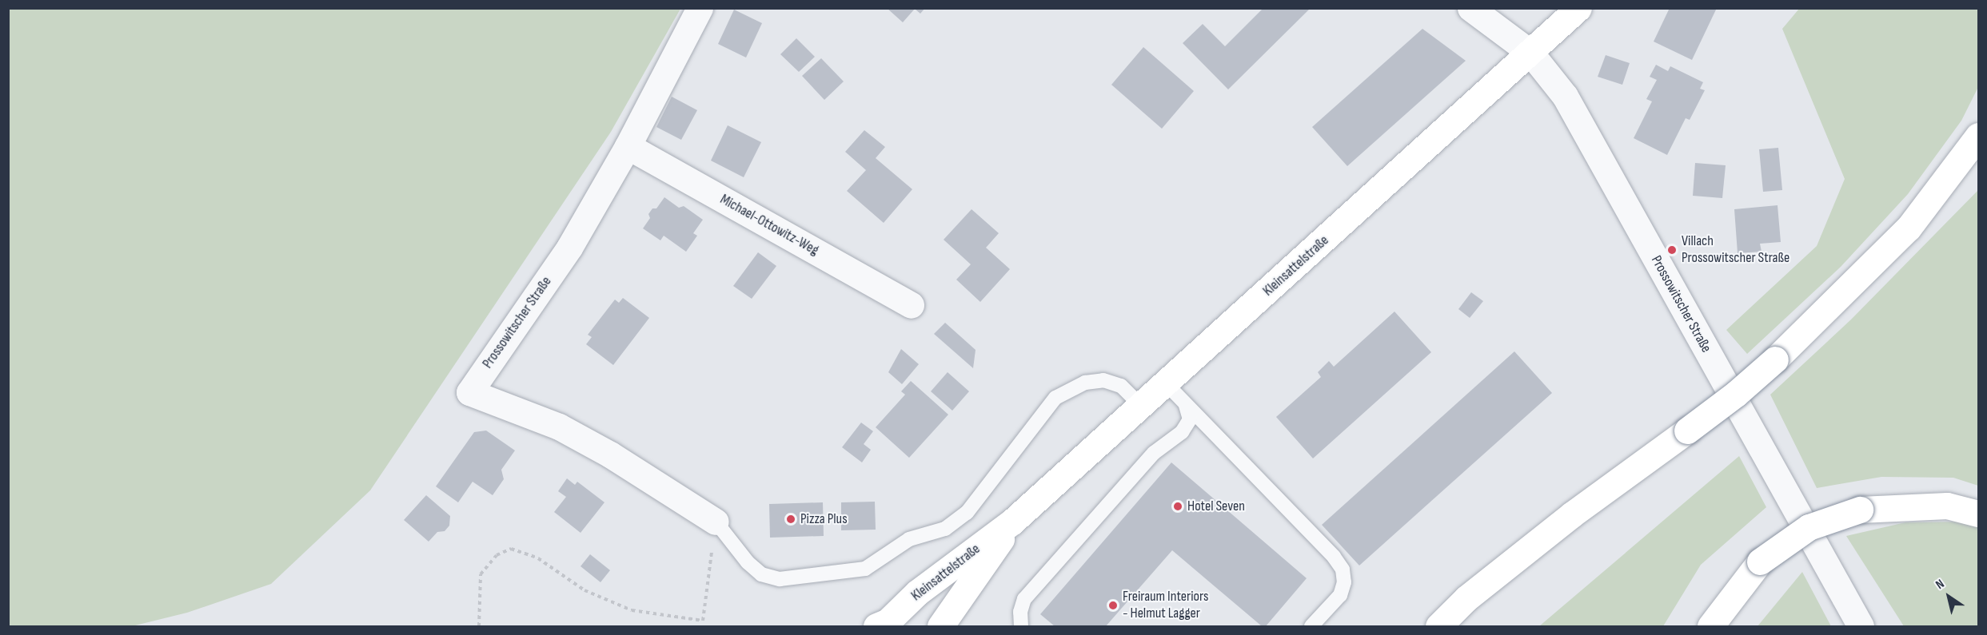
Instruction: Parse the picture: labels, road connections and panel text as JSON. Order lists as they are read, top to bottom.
{
  "streets": {
    "main road": ["Kleinsattelstraße"],
    "street": ["Michael-Ottowitz-Weg", "Prossowitscher Straße"]
  },
  "crossings": [
    ["Michael-Ottowitz-Weg", "Prossowitscher Straße"],
    ["Kleinsattelstraße", "Prossowitscher Straße"]
  ],
  "places": [
    "Villach Prossowitscher Straße",
    "Hotel Seven",
    "Pizza Plus",
    "Freiraum Interiors - Helmut Lagger"
  ],
  "north": "top left"
}
